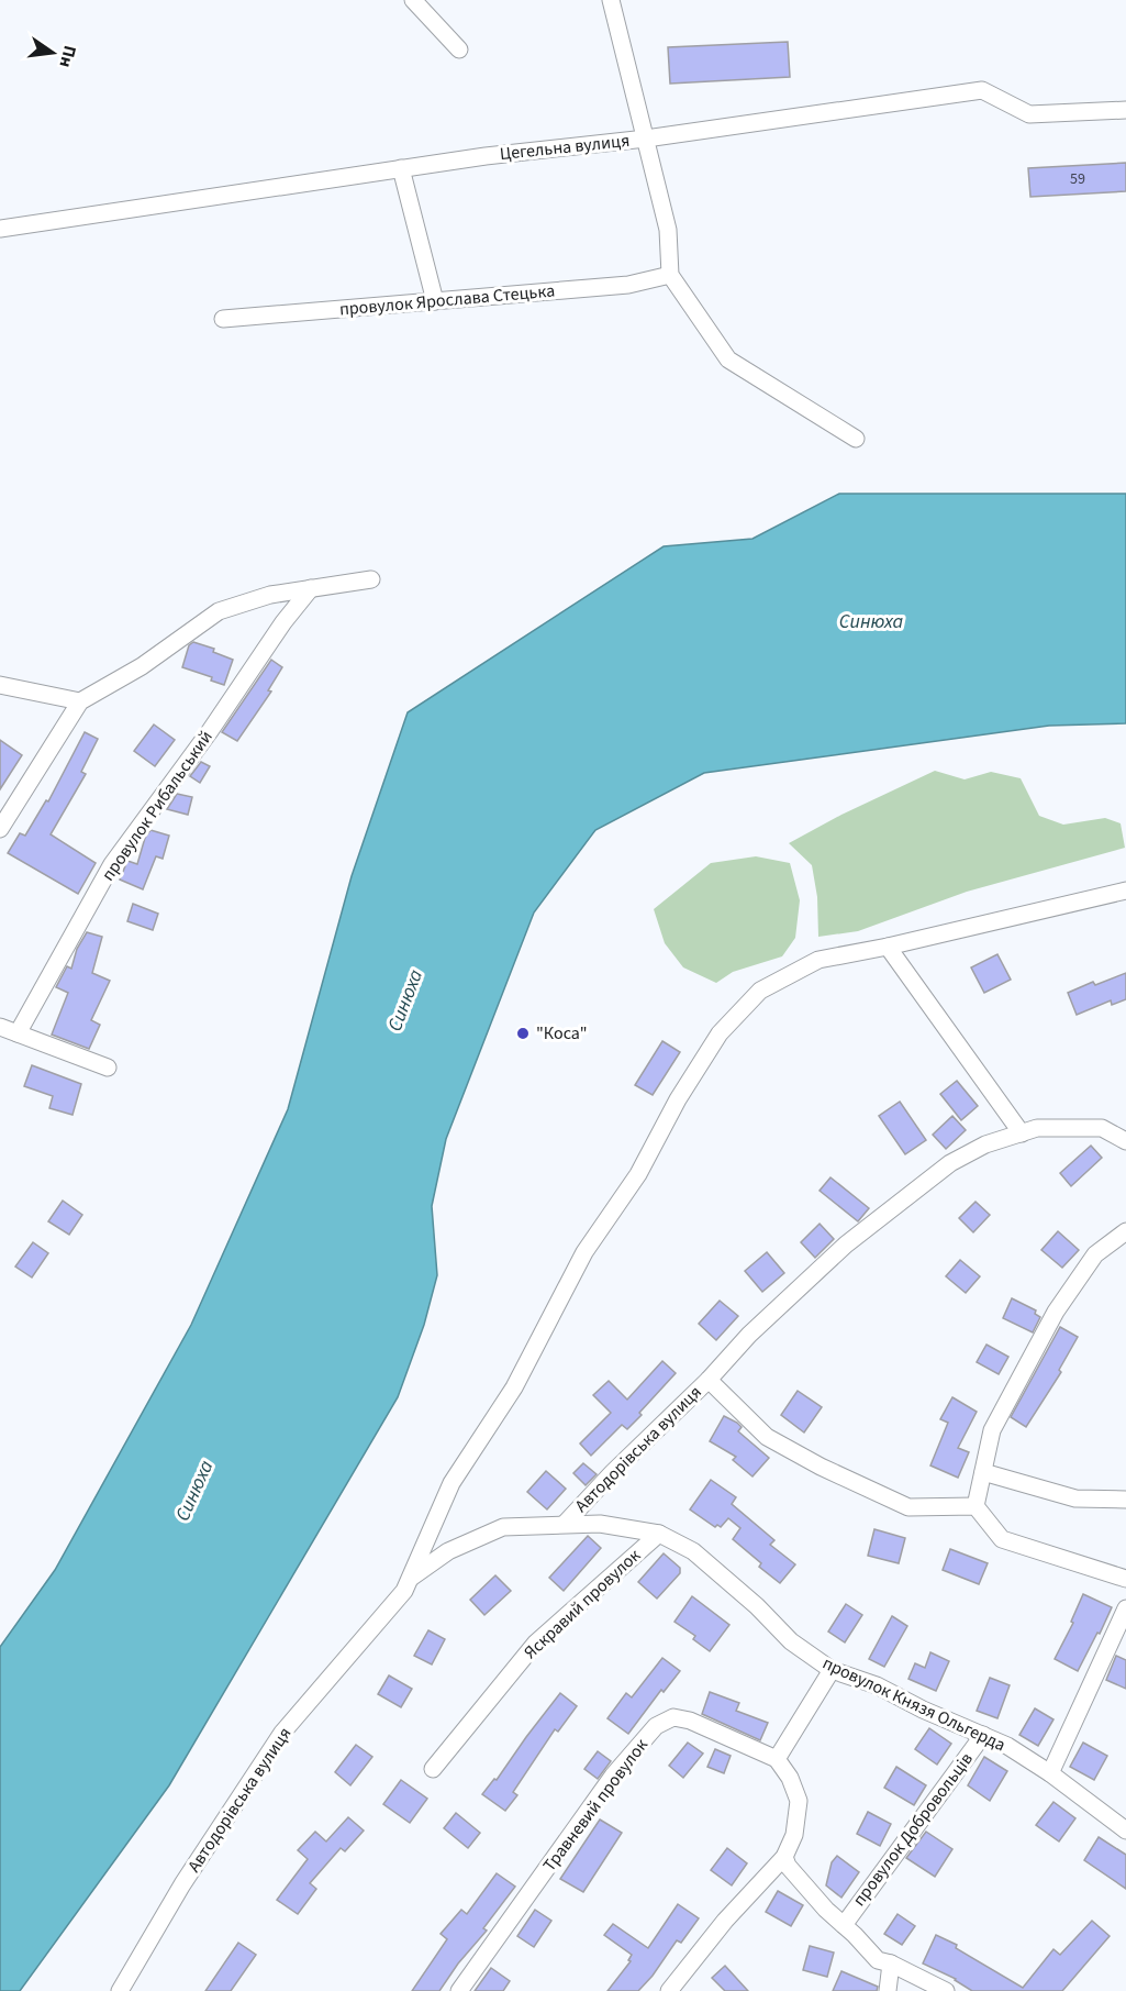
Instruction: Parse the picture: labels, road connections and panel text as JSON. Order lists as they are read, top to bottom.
{
  "streets": {
    "street": [
      "Цегельна вулиця",
      "провулок Ярослава Стецька",
      "провулок Рибальський",
      "Автодорівська вулиця",
      "Яскравий провулок",
      "провулок Князя Ольгерда",
      "Травневий провулок",
      "провулок Добровольців"
    ]
  },
  "crossings": [
    ["Автодорівська вулиця", "провулок Князя Ольгерда"],
    ["Яскравий провулок", "провулок Князя Ольгерда"],
    ["провулок Князя Ольгерда", "провулок Добровольців"]
  ],
  "water": ["Синюха"],
  "places": ["\"Коса\""],
  "house_numbers": ["59"],
  "north": "right"
}
